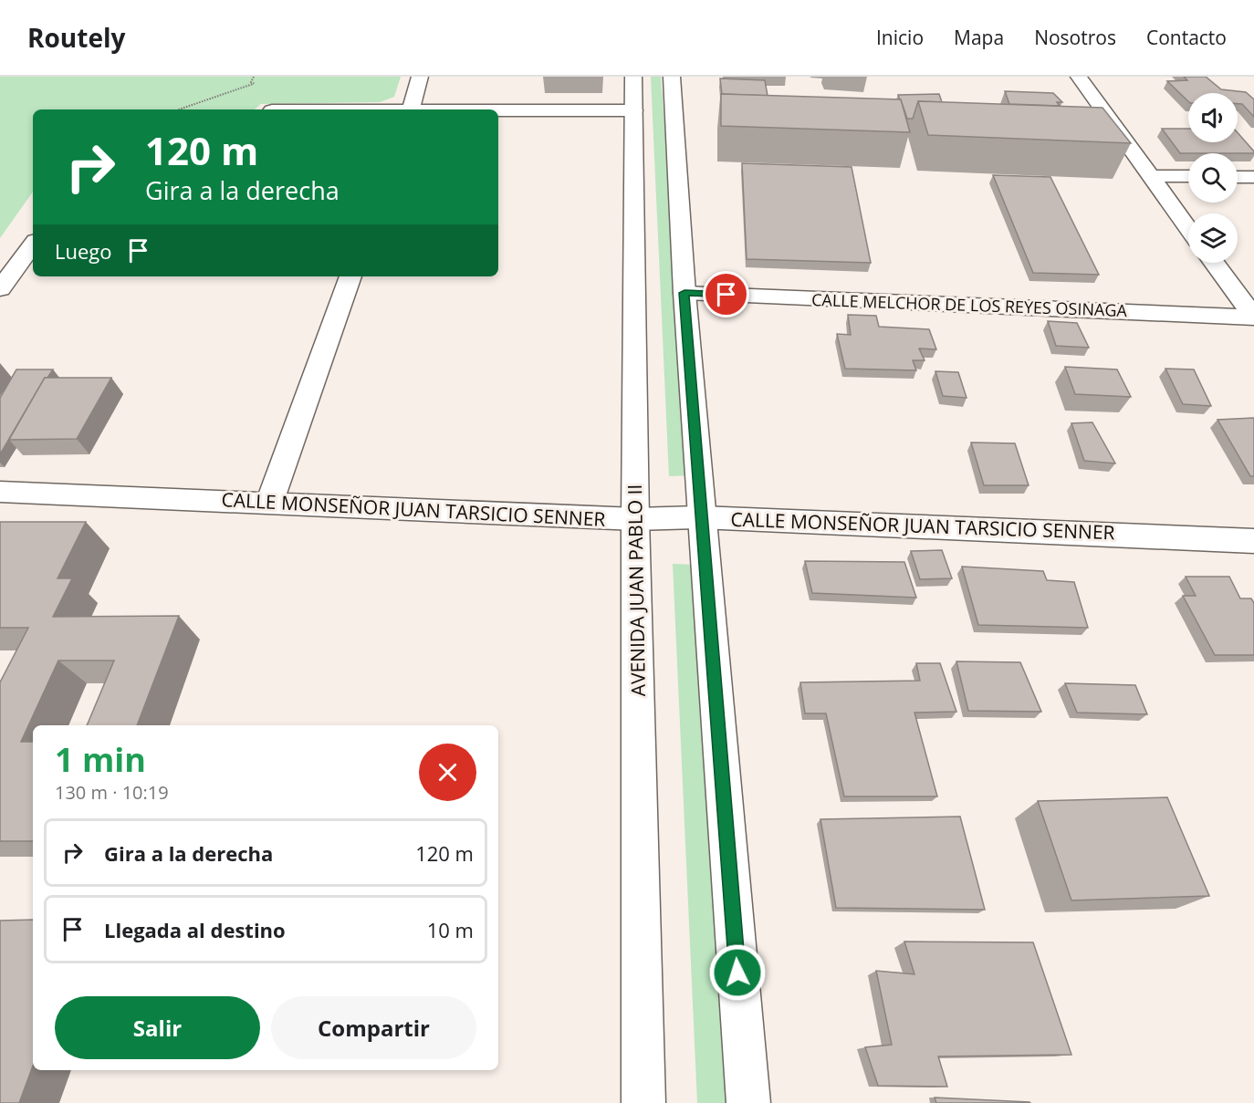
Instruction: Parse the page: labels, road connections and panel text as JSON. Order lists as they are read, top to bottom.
{
  "streets": {
    "street": ["CALLE MELCHOR DE LOS REYES OSINAGA", "CALLE MONSEÑOR JUAN TARSICIO SENNER", "AVENIDA JUAN PABLO II"]
  },
  "crossings": [
    ["CALLE MONSEÑOR JUAN TARSICIO SENNER", "AVENIDA JUAN PABLO II"]
  ],
  "page": {
    "header": "Routely",
    "nav": [
      "Inicio",
      "Mapa",
      "Nosotros",
      "Contacto"
    ],
    "turn": ["120 m", "Gira a la derecha"],
    "then": "Luego",
    "heading": ["1 min", "130 m · 10:19"],
    "list": [
      {
        "name": "Gira a la derecha",
        "value": "120 m"
      },
      {
        "name": "Llegada al destino",
        "value": "10 m"
      }
    ],
    "buttons": ["Salir", "Compartir"]
  }
}
